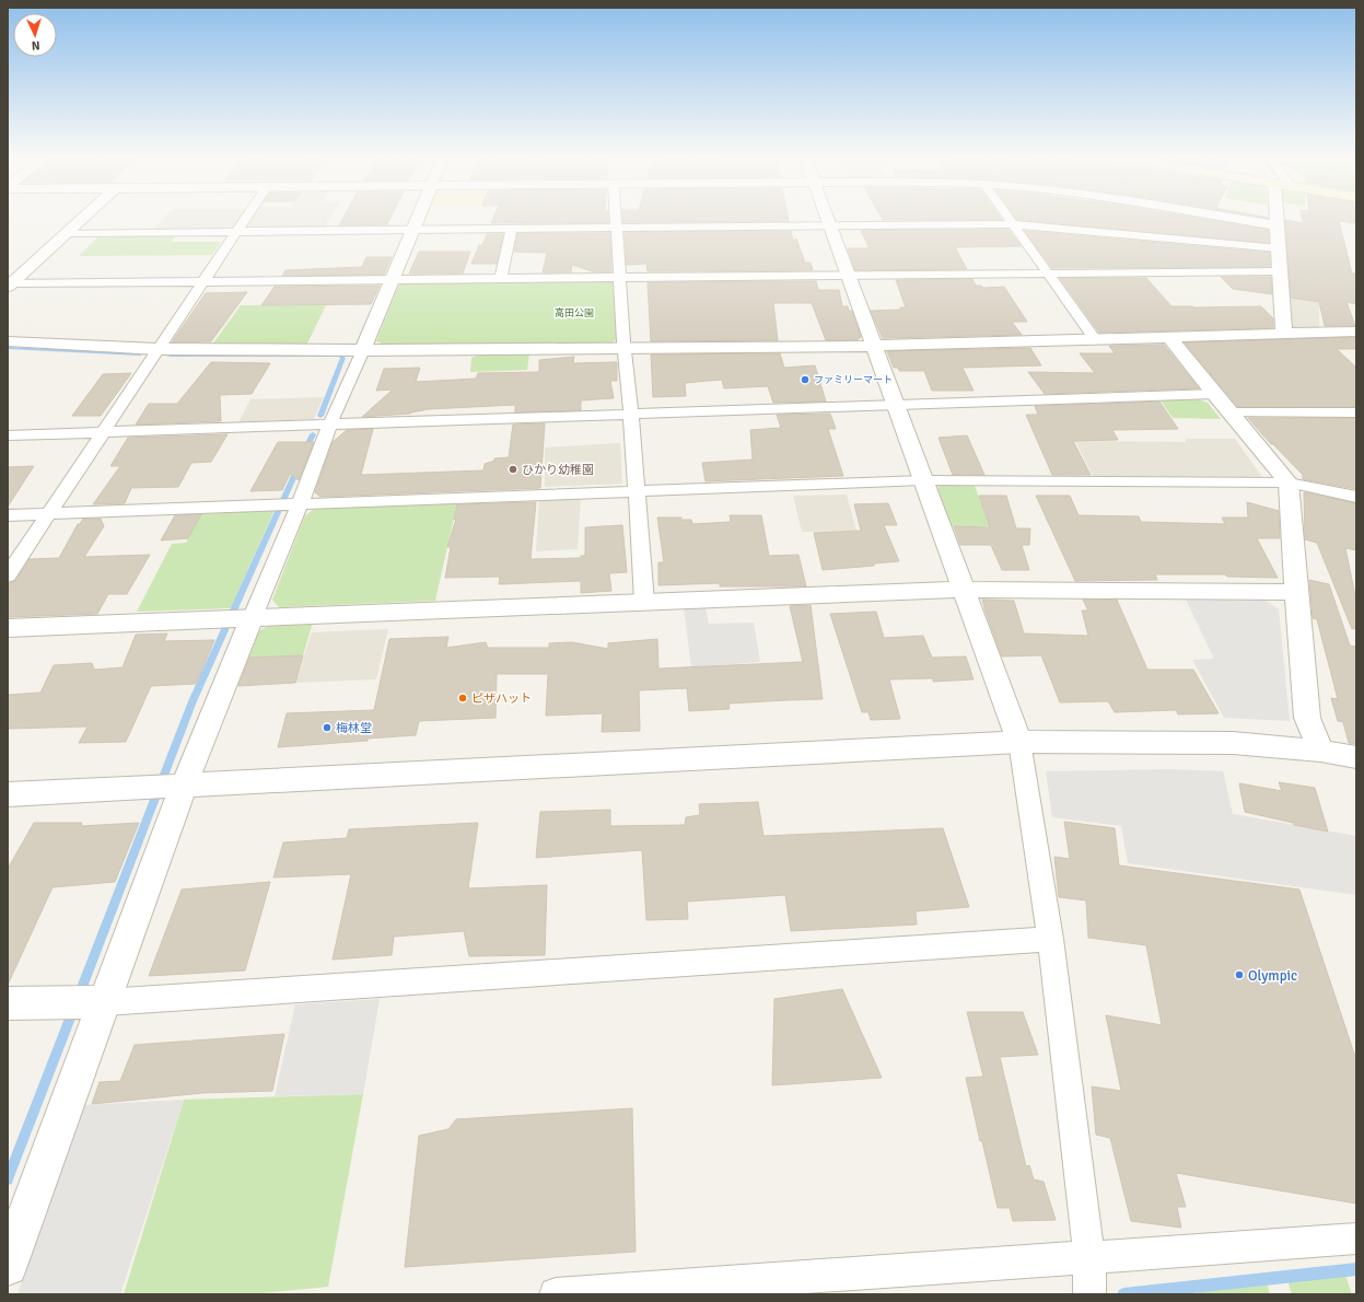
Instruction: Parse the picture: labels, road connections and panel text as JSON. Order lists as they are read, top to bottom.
{
  "parks": ["高田公園"],
  "places": [
    "ファミリーマート",
    "ひかり幼稚園",
    "ピザハット",
    "梅林堂",
    "Olympic"
  ],
  "north": "bottom"
}
